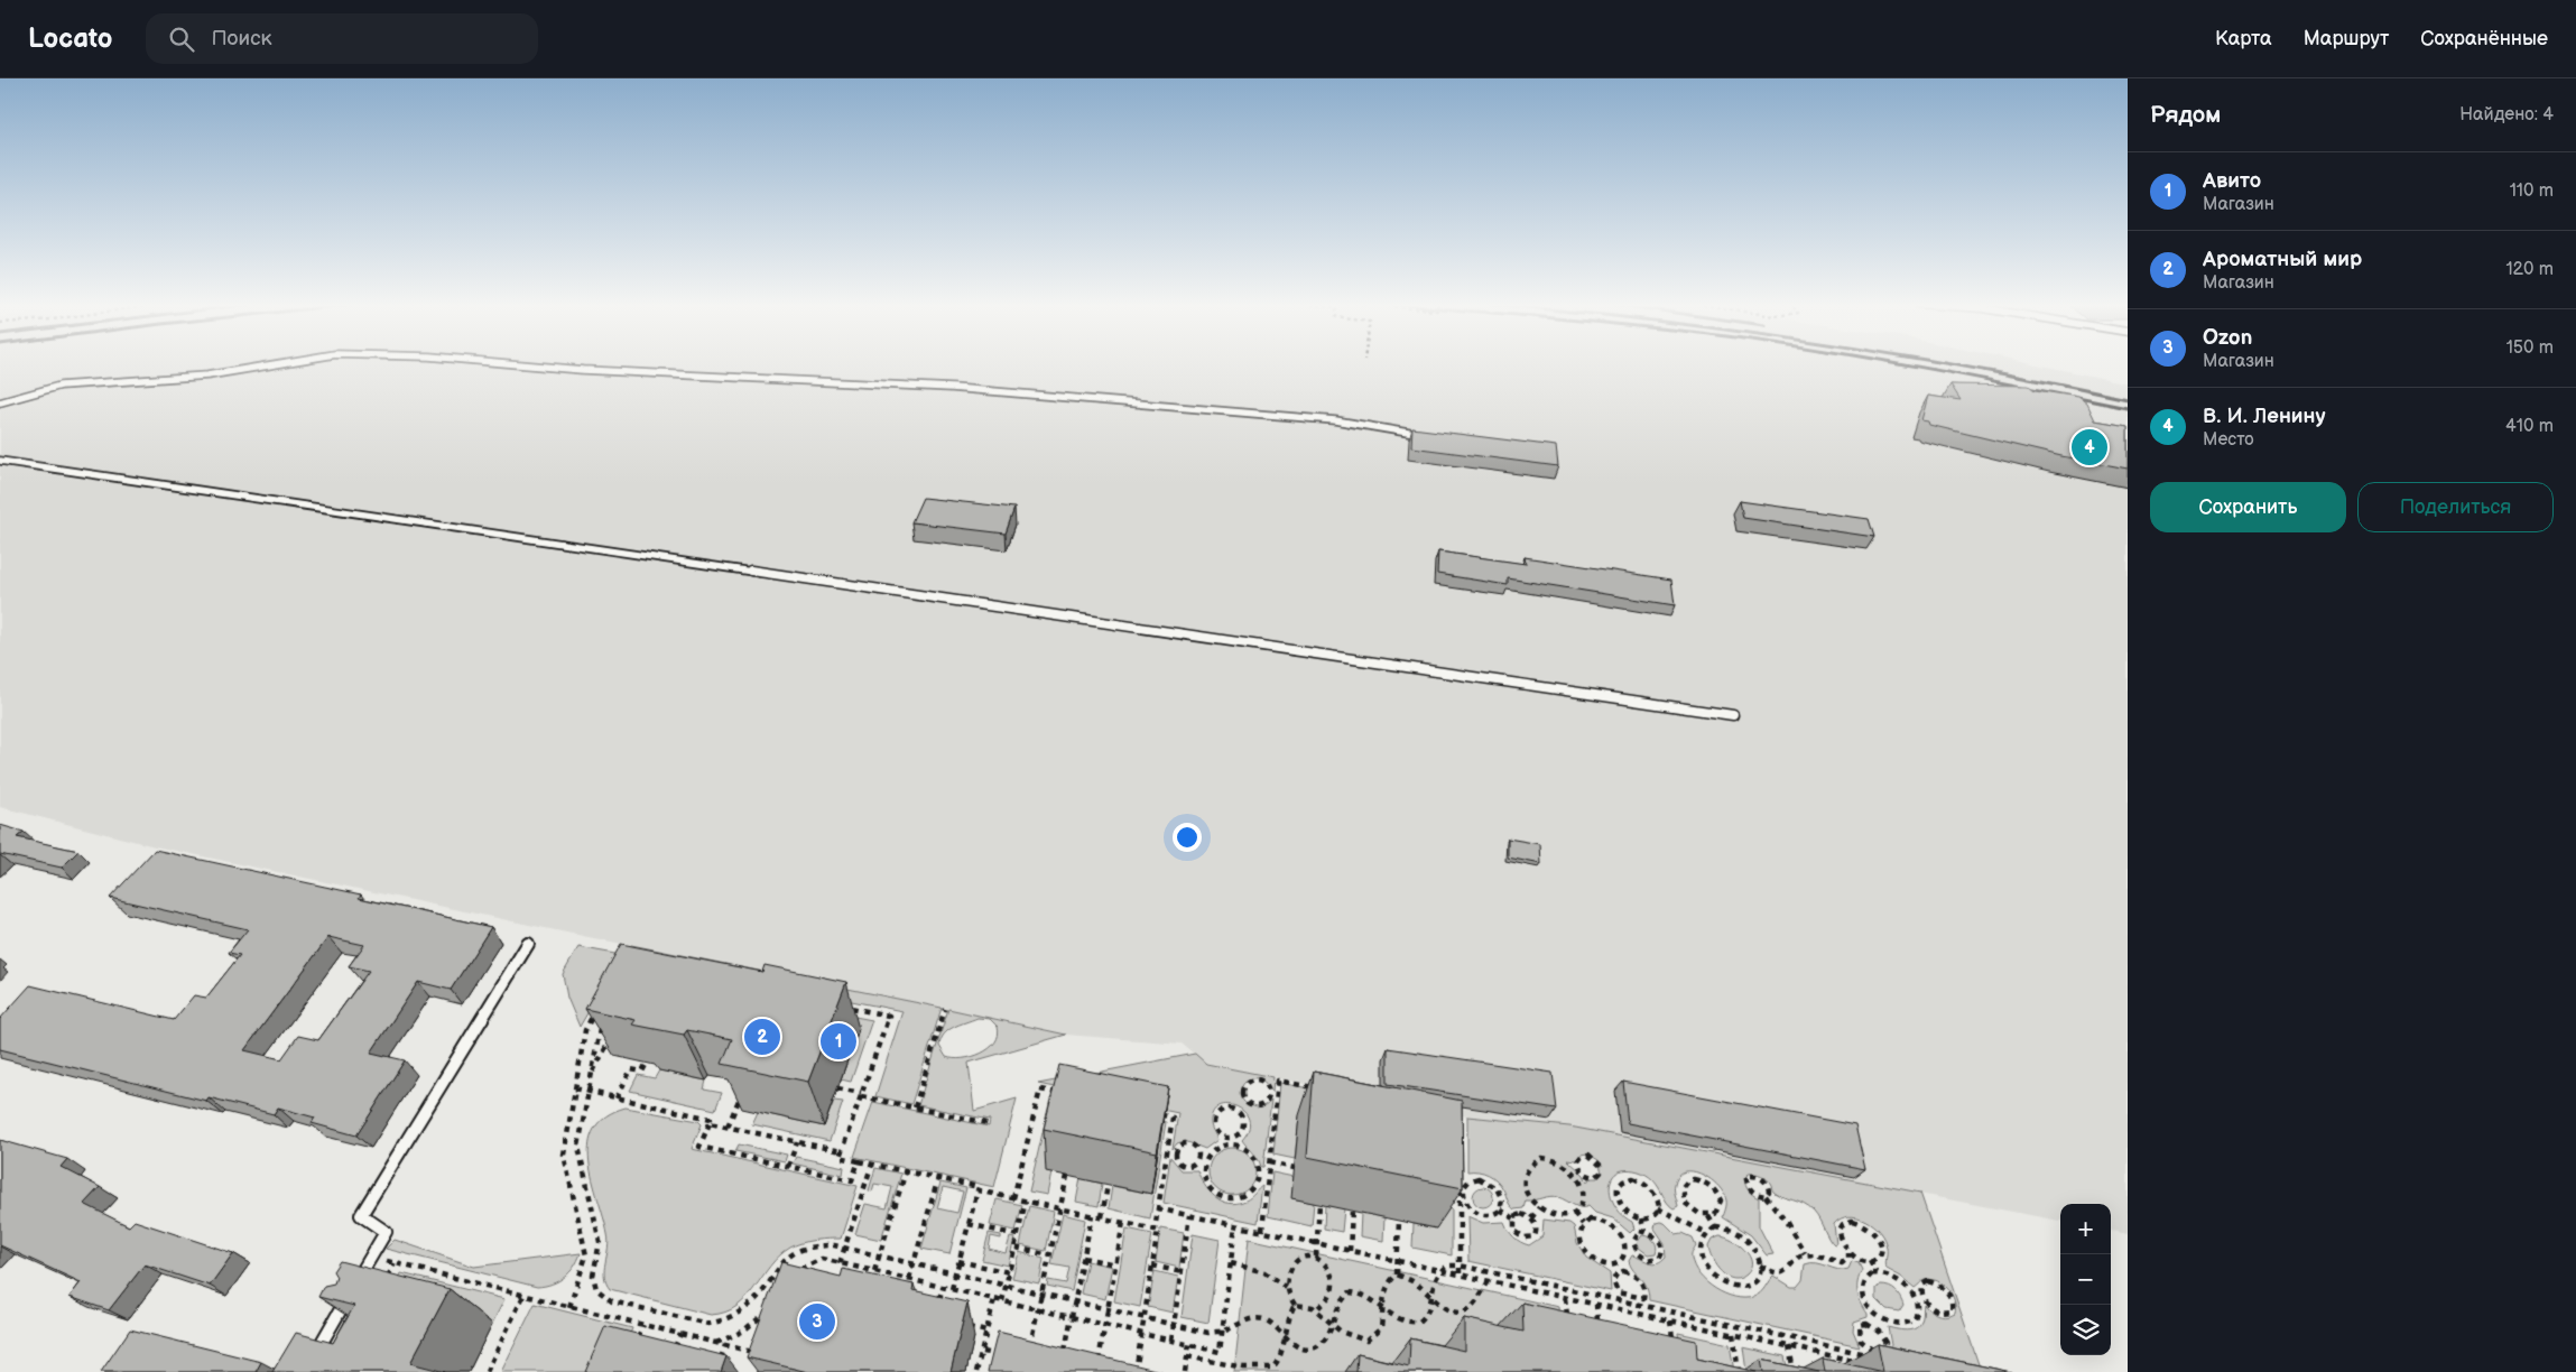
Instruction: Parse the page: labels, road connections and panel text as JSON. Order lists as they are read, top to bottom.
{
  "page": {
    "header": "Locato",
    "search": "Поиск",
    "nav": ["Карта", "Маршрут", "Сохранённые"],
    "heading": ["Рядом", "Найдено: 4"],
    "list": [
      {
        "mark": "1",
        "name": "Авито",
        "note": "Магазин",
        "value": "110 m"
      },
      {
        "mark": "2",
        "name": "Ароматный мир",
        "note": "Магазин",
        "value": "120 m"
      },
      {
        "mark": "3",
        "name": "Ozon",
        "note": "Магазин",
        "value": "150 m"
      },
      {
        "mark": "4",
        "name": "В. И. Ленину",
        "note": "Место",
        "value": "410 m"
      }
    ],
    "pins": [
      "4",
      "2",
      "1",
      "3"
    ],
    "buttons": ["Сохранить", "Поделиться"],
    "map_buttons": ["+", "−"]
  }
}
